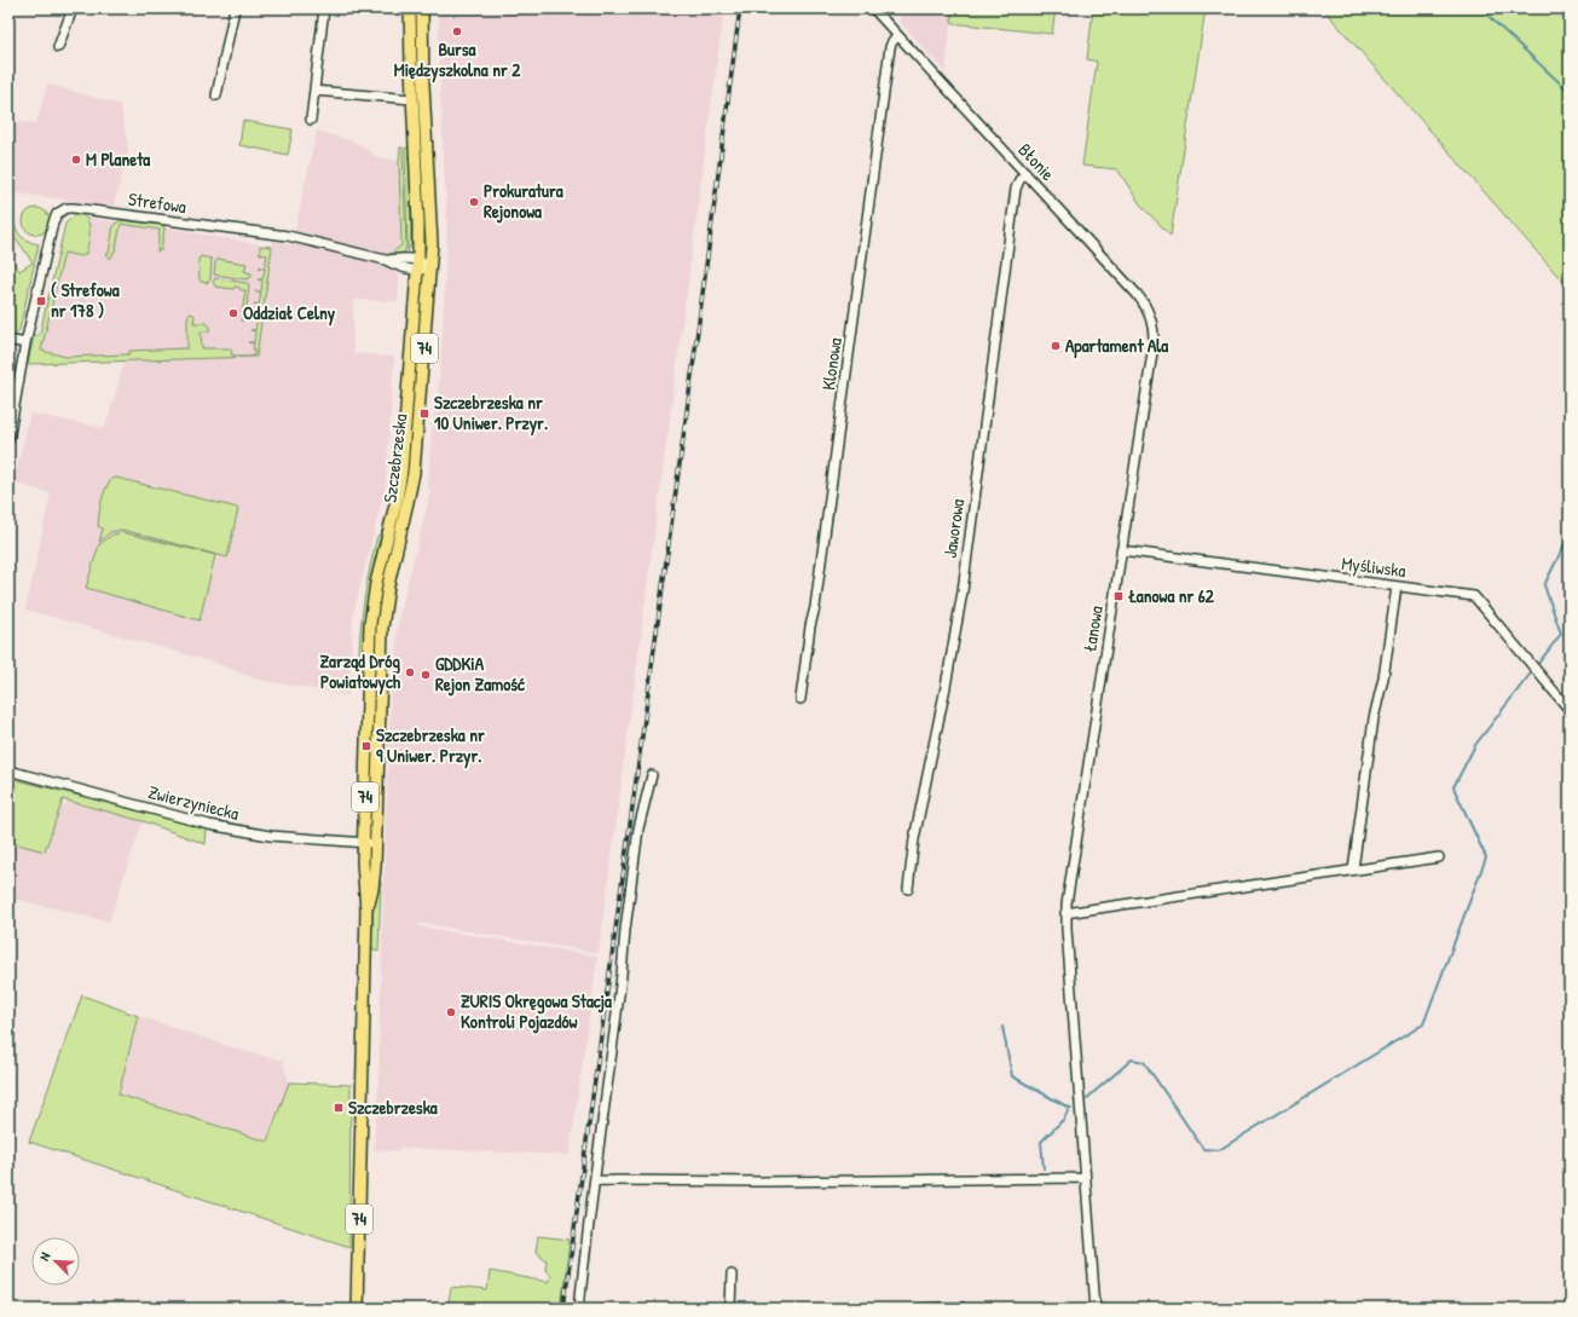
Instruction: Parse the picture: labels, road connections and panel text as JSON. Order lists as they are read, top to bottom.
{
  "streets": {
    "main road": ["74", "Szczebrzeska"],
    "street": [
      "Błonie",
      "Strefowa",
      "Klonowa",
      "Jaworowa",
      "Myśliwska",
      "Łanowa",
      "Zwierzyniecka"
    ]
  },
  "crossings": [
    ["Błonie", "Klonowa"],
    ["Błonie", "Jaworowa"],
    ["Błonie", "Łanowa"],
    ["Strefowa", "Szczebrzeska"],
    ["74", "Szczebrzeska"],
    ["Szczebrzeska", "Zwierzyniecka"],
    ["Myśliwska", "Łanowa"]
  ],
  "places": {
    "other": [
      "Bursa Międzyszkolna nr 2",
      "M Planeta",
      "Prokuratura Rejonowa",
      "Oddział Celny",
      "Apartament Ala",
      "Zarząd Dróg Powiatowych",
      "GDDKiA Rejon Zamość",
      "ZURIS Okręgowa Stacja Kontroli Pojazdów"
    ],
    "transit": [
      "( Strefowa nr 178 )",
      "Szczebrzeska nr 10 Uniwer. Przyr.",
      "Łanowa nr 62",
      "Szczebrzeska nr 9 Uniwer. Przyr.",
      "Szczebrzeska"
    ]
  },
  "north": "top left"
}
